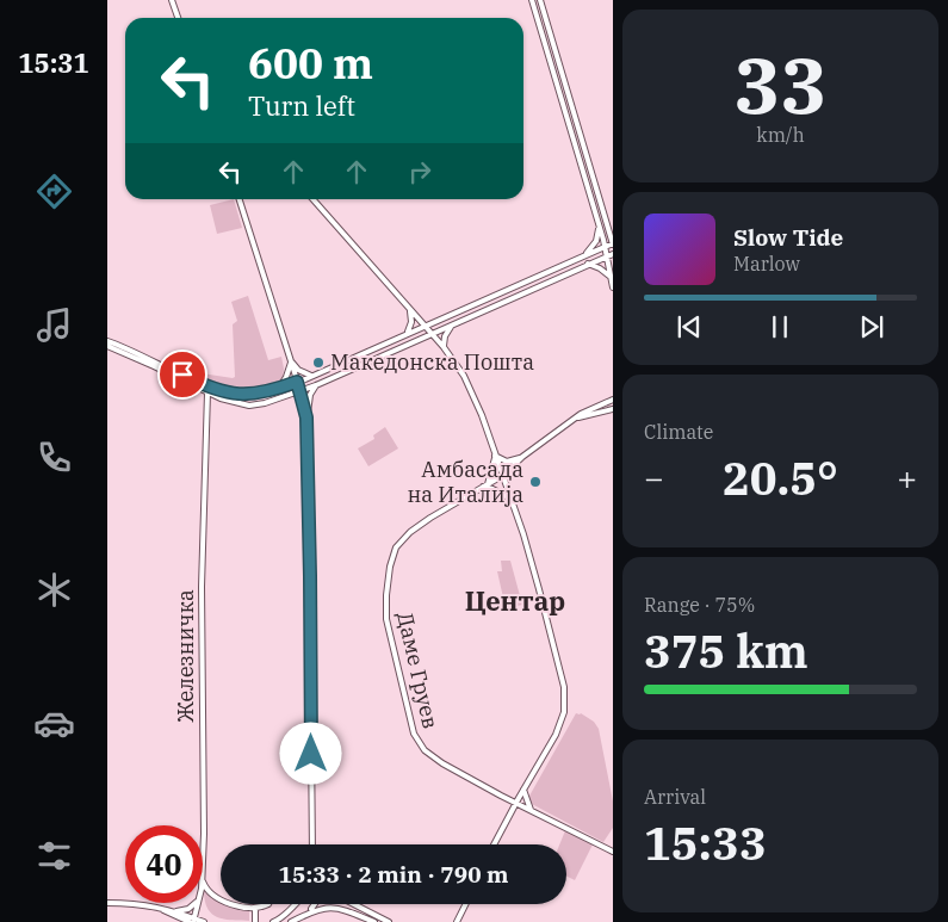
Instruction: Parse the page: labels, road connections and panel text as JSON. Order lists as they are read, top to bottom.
{
  "streets": {
    "street": ["Железничка", "Даме Груев"]
  },
  "districts": ["Центар"],
  "places": ["Македонска Пошта", "Амбасада на Италија"],
  "page": {
    "tabs": "15:31",
    "tile": [
      ["33", "km/h"],
      "Climate",
      ["Range · 75%", "375 km"],
      ["Arrival", "15:33"]
    ],
    "turn": ["600 m", "Turn left"],
    "song": ["Slow Tide", "Marlow"],
    "heat": ["−", "20.5°", "+"],
    "limit": "40",
    "trip": "15:33 · 2 min · 790 m"
  }
}
